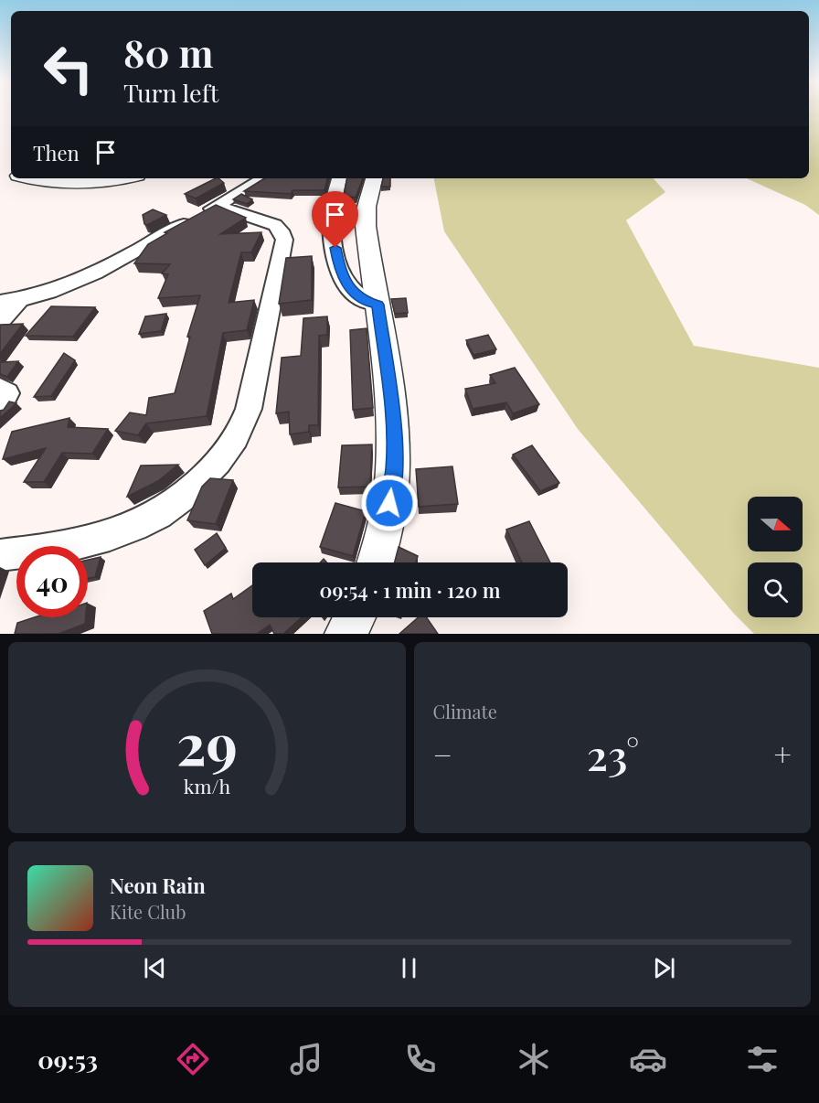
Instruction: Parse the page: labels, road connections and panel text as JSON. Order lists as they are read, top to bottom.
{
  "north": "right",
  "page": {
    "turn": ["80 m", "Turn left"],
    "then": "Then",
    "limit": "40",
    "trip": "09:54 · 1 min · 120 m",
    "tile": "Climate",
    "heat": ["−", "23°", "+"],
    "song": ["Neon Rain", "Kite Club"],
    "tabs": "09:53",
    "gauge": ["29", "km/h"]
  }
}
